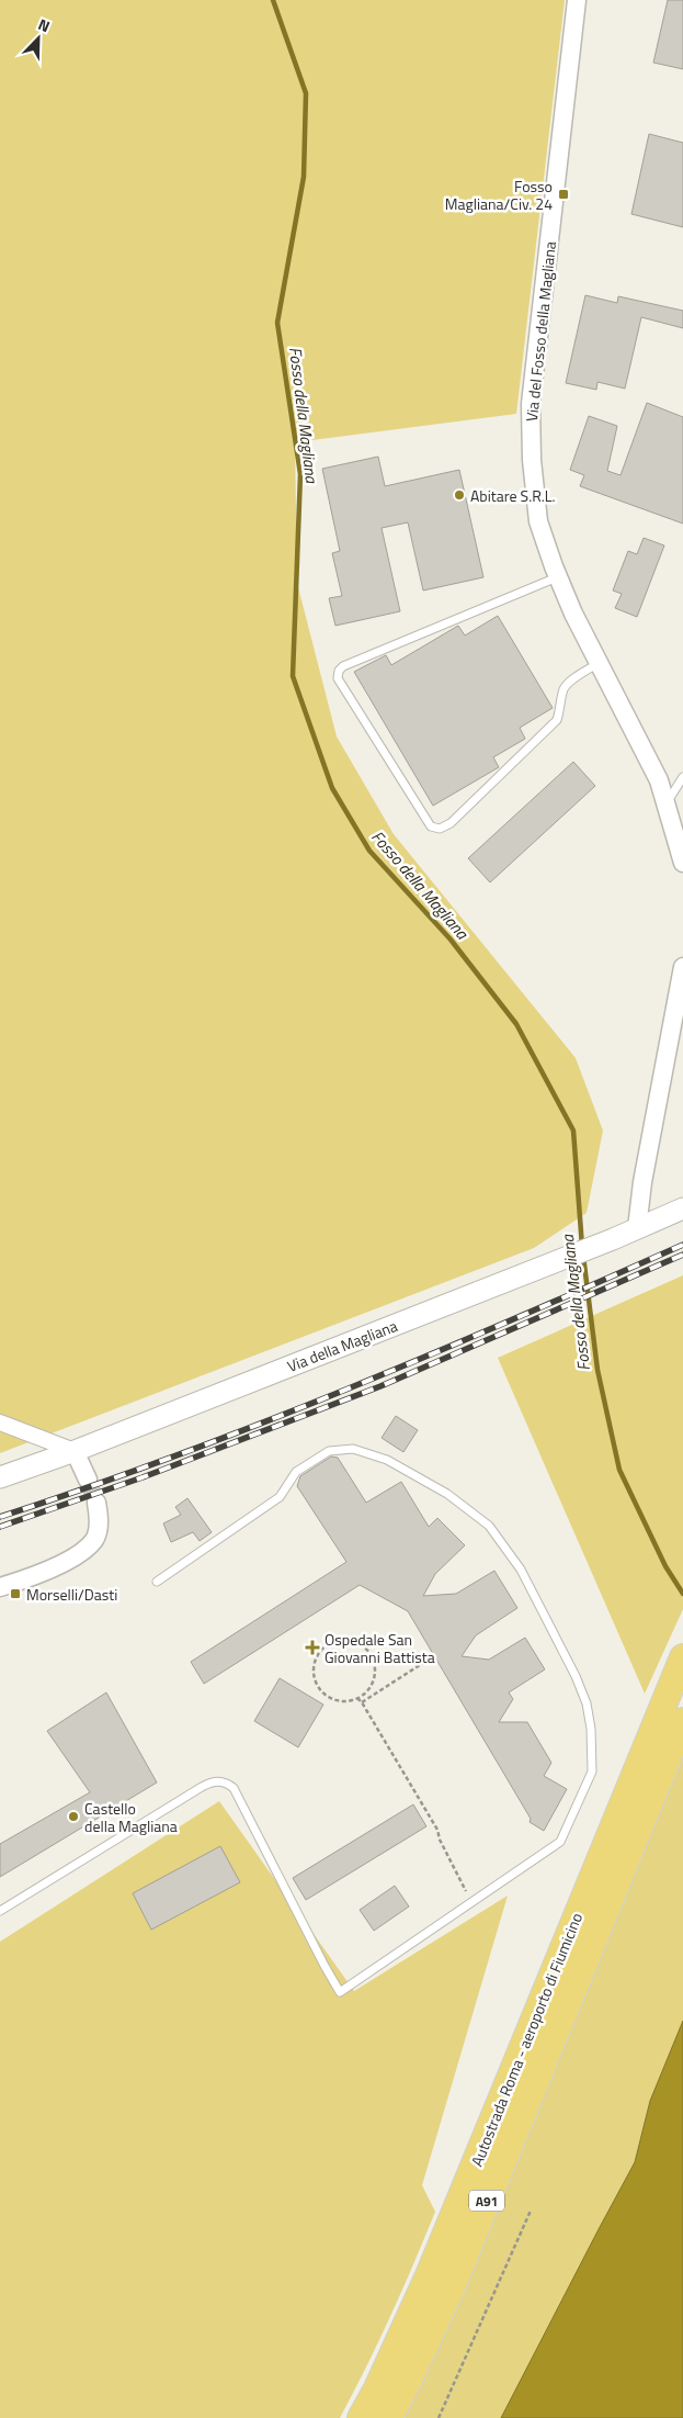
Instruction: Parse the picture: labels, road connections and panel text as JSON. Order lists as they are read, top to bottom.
{
  "streets": {
    "highway": ["Autostrada Roma - aeroporto di Fiumicino", "A91"],
    "main road": ["Via della Magliana"],
    "street": ["Via del Fosso della Magliana"]
  },
  "water": ["Fosso della Magliana"],
  "places": {
    "transit": ["Fosso Magliana/Civ. 24", "Morselli/Dasti"],
    "other": ["Abitare S.R.L.", "Castello della Magliana"],
    "health": ["Ospedale San Giovanni Battista"]
  },
  "north": "top right"
}
